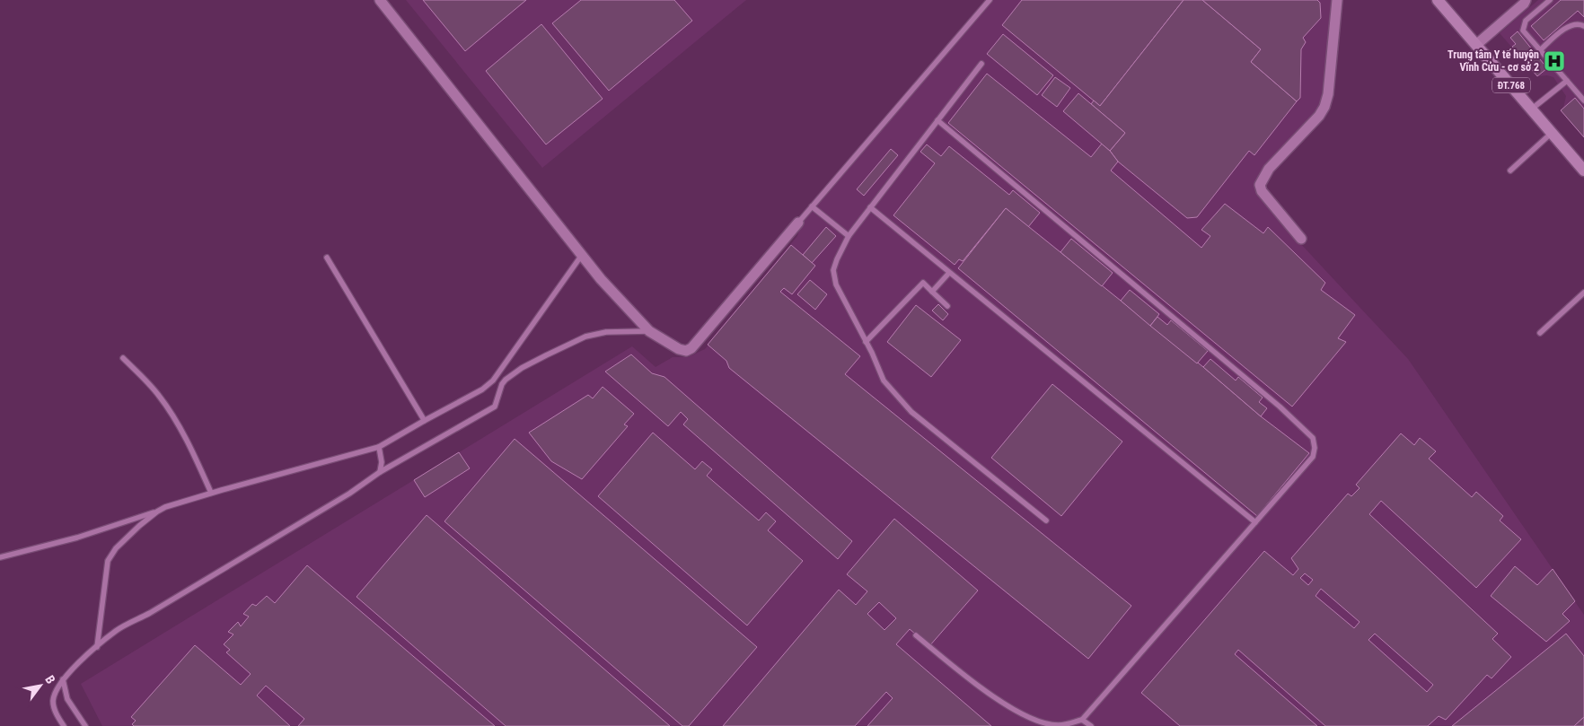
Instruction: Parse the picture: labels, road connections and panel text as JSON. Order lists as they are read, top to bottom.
{
  "streets": {
    "main road": ["ĐT.768"]
  },
  "places": {
    "hospital": ["Trung tâm Y tế huyện Vĩnh Cửu - cơ sở 2"]
  },
  "north": "top right"
}
